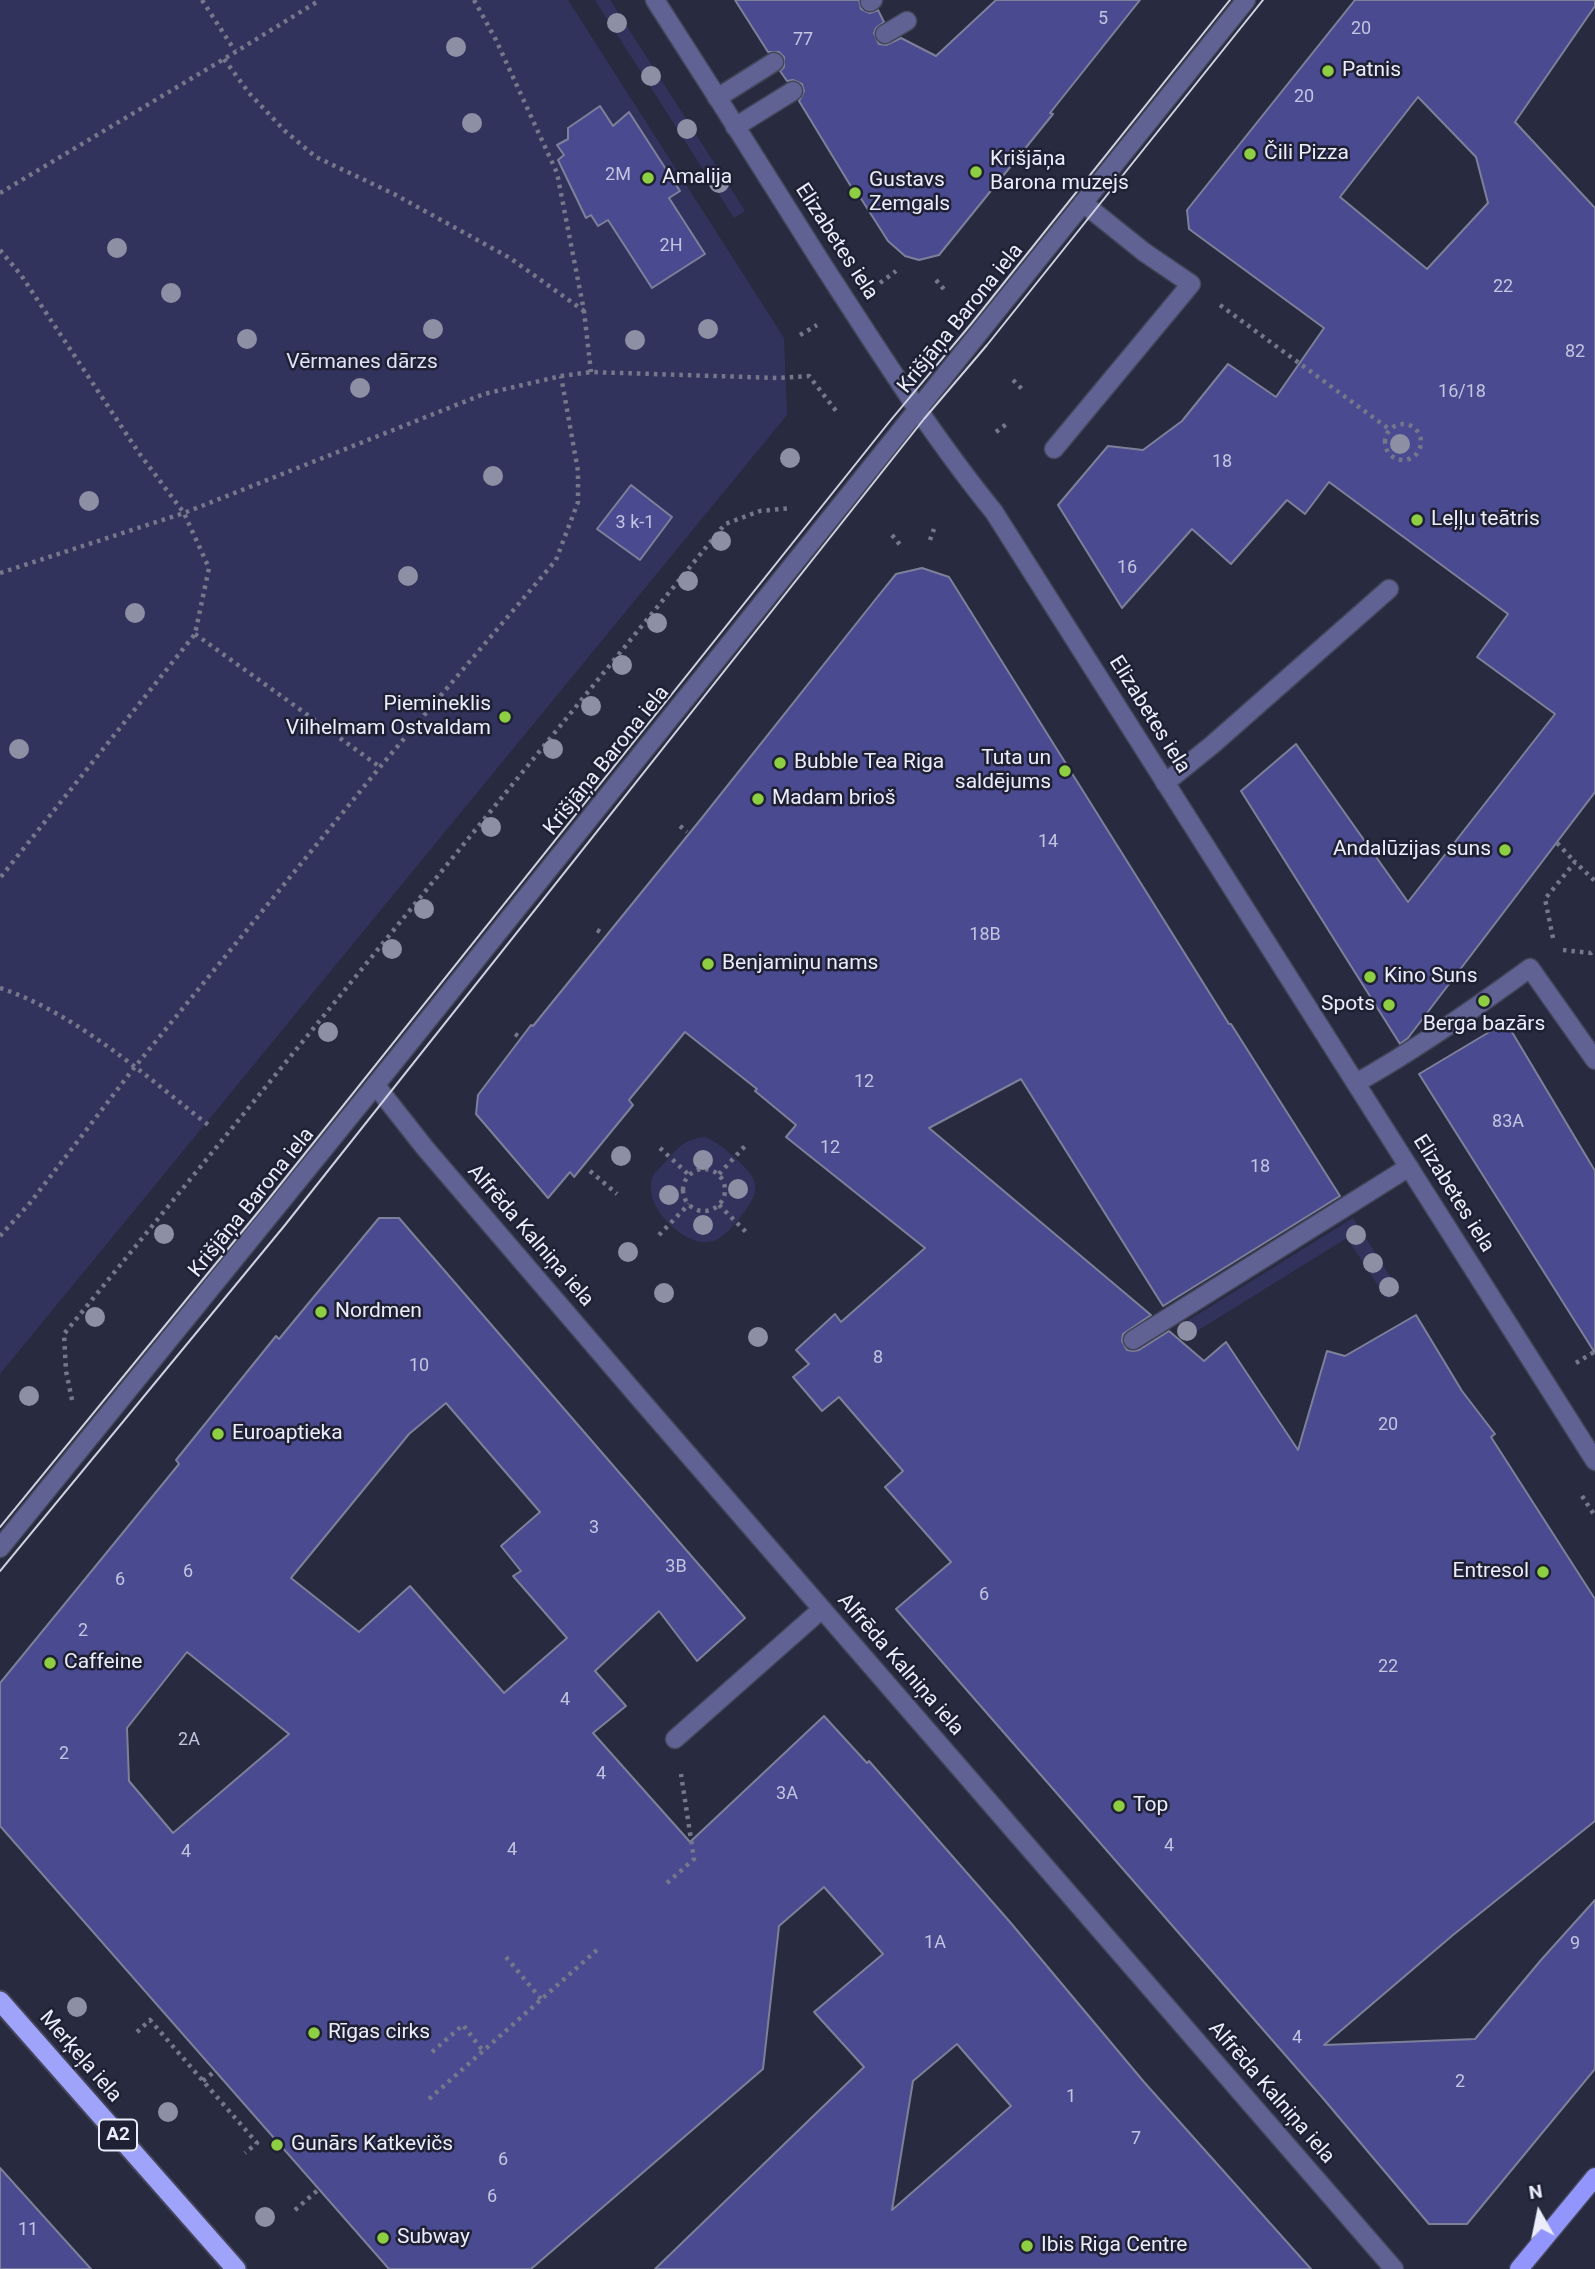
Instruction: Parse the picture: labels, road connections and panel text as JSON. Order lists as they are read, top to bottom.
{
  "streets": {
    "highway": ["Merķeļa iela", "A2"],
    "street": ["Elizabetes iela", "Krišjāņa Barona iela", "Alfrēda Kalniņa iela"]
  },
  "crossings": [
    ["Elizabetes iela", "Krišjāņa Barona iela"],
    ["Krišjāņa Barona iela", "Alfrēda Kalniņa iela"]
  ],
  "parks": ["Vērmanes dārzs"],
  "places": [
    "Patnis",
    "Čili Pizza",
    "Krišjāņa Barona muzejs",
    "Amalija",
    "Gustavs Zemgals",
    "Leļļu teātris",
    "Piemineklis Vilhelmam Ostvaldam",
    "Bubble Tea Riga",
    "Tuta un saldējums",
    "Madam brioš",
    "Andalūzijas suns",
    "Benjamiņu nams",
    "Kino Suns",
    "Berga bazārs",
    "Spots",
    "Nordmen",
    "Euroaptieka",
    "Entresol",
    "Caffeine",
    "Top",
    "Rīgas cirks",
    "Gunārs Katkevičs",
    "Subway",
    "Ibis Riga Centre"
  ],
  "house_numbers": [
    "5",
    "20",
    "77",
    "20",
    "2M",
    "2H",
    "22",
    "82",
    "16/18",
    "18",
    "3 k-1",
    "16",
    "14",
    "18B",
    "12",
    "83A",
    "12",
    "18",
    "8",
    "10",
    "20",
    "3",
    "3B",
    "6",
    "6",
    "6",
    "2",
    "22",
    "4",
    "2A",
    "2",
    "4",
    "3A",
    "4",
    "4",
    "4",
    "1A",
    "9",
    "4",
    "2",
    "1",
    "7",
    "6",
    "6",
    "11"
  ],
  "north": "top"
}
